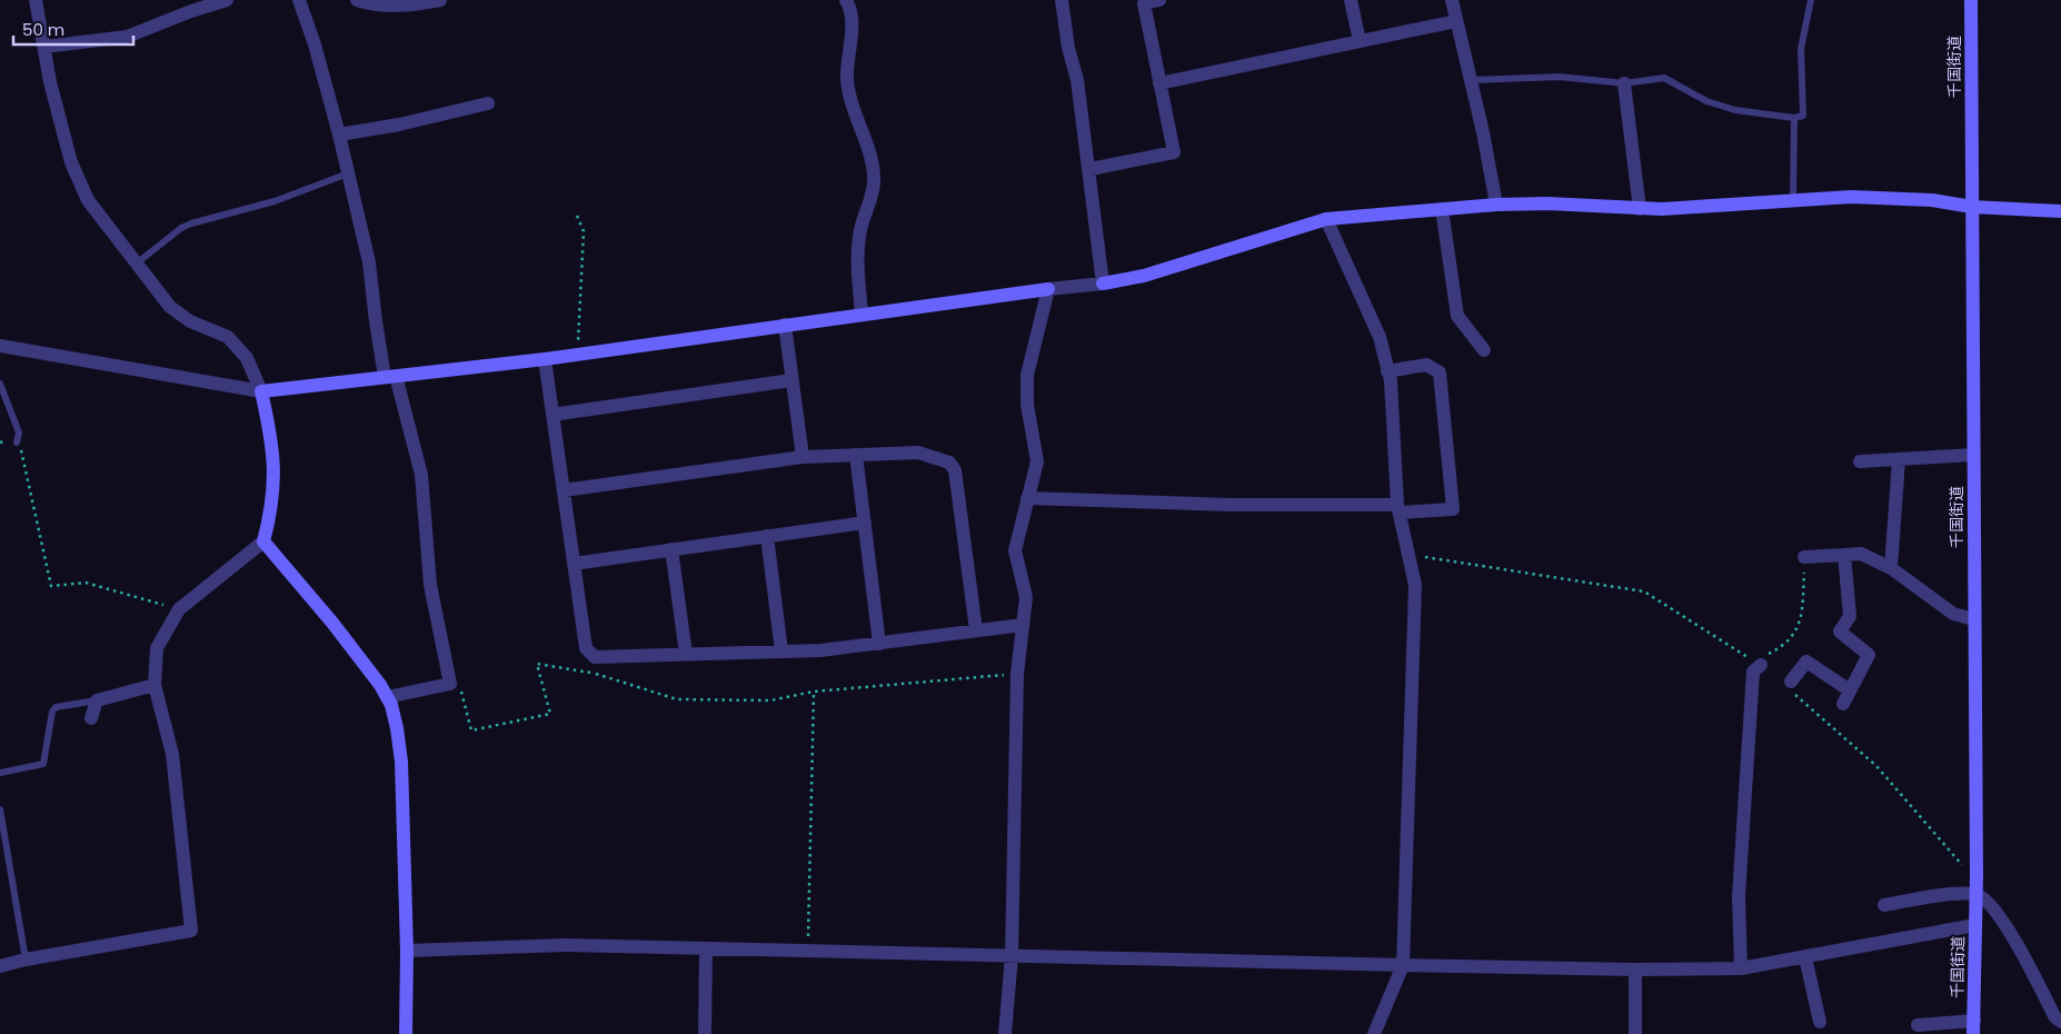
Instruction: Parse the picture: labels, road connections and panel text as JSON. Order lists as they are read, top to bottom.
{
  "streets": {
    "street": ["千国街道"]
  },
  "scale_bar": "50 m"
}
